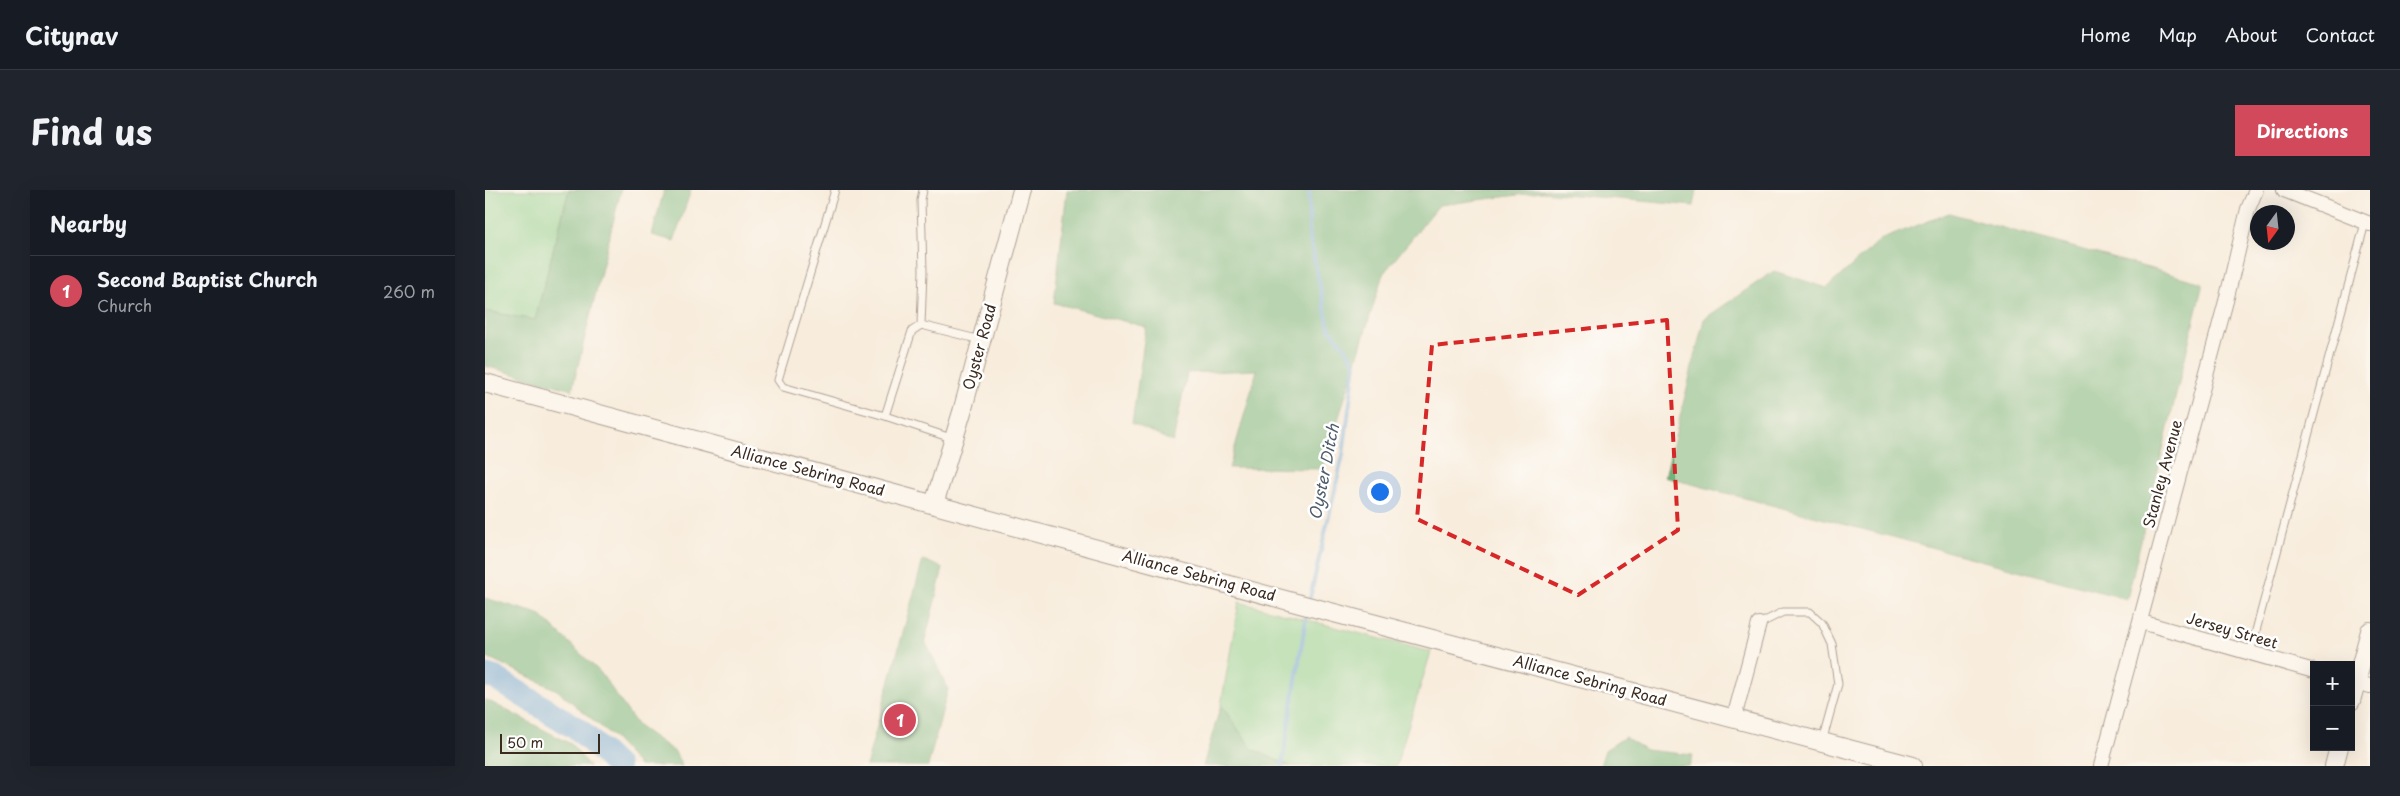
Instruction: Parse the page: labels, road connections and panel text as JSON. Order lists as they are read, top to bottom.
{
  "streets": {
    "street": [
      "Oyster Road",
      "Alliance Sebring Road",
      "Stanley Avenue",
      "Jersey Street"
    ]
  },
  "crossings": [
    ["Oyster Road", "Alliance Sebring Road"],
    ["Stanley Avenue", "Jersey Street"]
  ],
  "water": ["Oyster Ditch"],
  "scale_bar": "50 m",
  "north": "bottom",
  "page": {
    "header": "Citynav",
    "nav": [
      "Home",
      "Map",
      "About",
      "Contact"
    ],
    "title": "Find us",
    "buttons": "Directions",
    "heading": "Nearby",
    "list": [
      {
        "mark": "1",
        "name": "Second Baptist Church",
        "note": "Church",
        "value": "260 m"
      }
    ],
    "map_buttons": ["+", "−"],
    "pins": "1",
    "scale": "50 m"
  }
}
